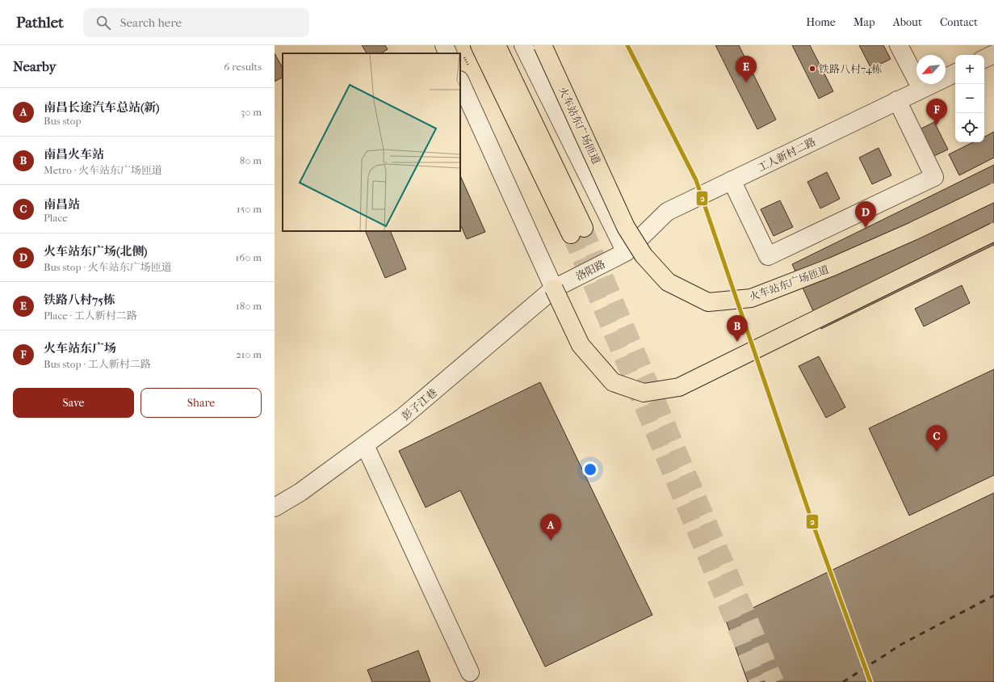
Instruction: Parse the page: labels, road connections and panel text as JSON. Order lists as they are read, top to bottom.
{
  "streets": {
    "main road": ["火车站东广场匝道"],
    "street": ["工人新村二路", "洛阳路", "彭子江巷"]
  },
  "crossings": [
    ["工人新村二路", "洛阳路"],
    ["洛阳路", "彭子江巷"]
  ],
  "places": ["铁路八村74栋"],
  "lines": ["transit line 2"],
  "north": "bottom left",
  "page": {
    "header": "Pathlet",
    "search": "Search here",
    "nav": [
      "Home",
      "Map",
      "About",
      "Contact"
    ],
    "heading": ["Nearby", "6 results"],
    "map_buttons": ["+", "−"],
    "pins": [
      "E",
      "F",
      "D",
      "B",
      "C",
      "A"
    ],
    "list": [
      {
        "mark": "A",
        "name": "南昌长途汽车总站(新)",
        "note": "Bus stop",
        "value": "30 m"
      },
      {
        "mark": "B",
        "name": "南昌火车站",
        "note": "Metro · 火车站东广场匝道",
        "value": "80 m"
      },
      {
        "mark": "C",
        "name": "南昌站",
        "note": "Place",
        "value": "150 m"
      },
      {
        "mark": "D",
        "name": "火车站东广场(北侧)",
        "note": "Bus stop · 火车站东广场匝道",
        "value": "160 m"
      },
      {
        "mark": "E",
        "name": "铁路八村75栋",
        "note": "Place · 工人新村二路",
        "value": "180 m"
      },
      {
        "mark": "F",
        "name": "火车站东广场",
        "note": "Bus stop · 工人新村二路",
        "value": "210 m"
      }
    ],
    "buttons": ["Save", "Share"]
  }
}
